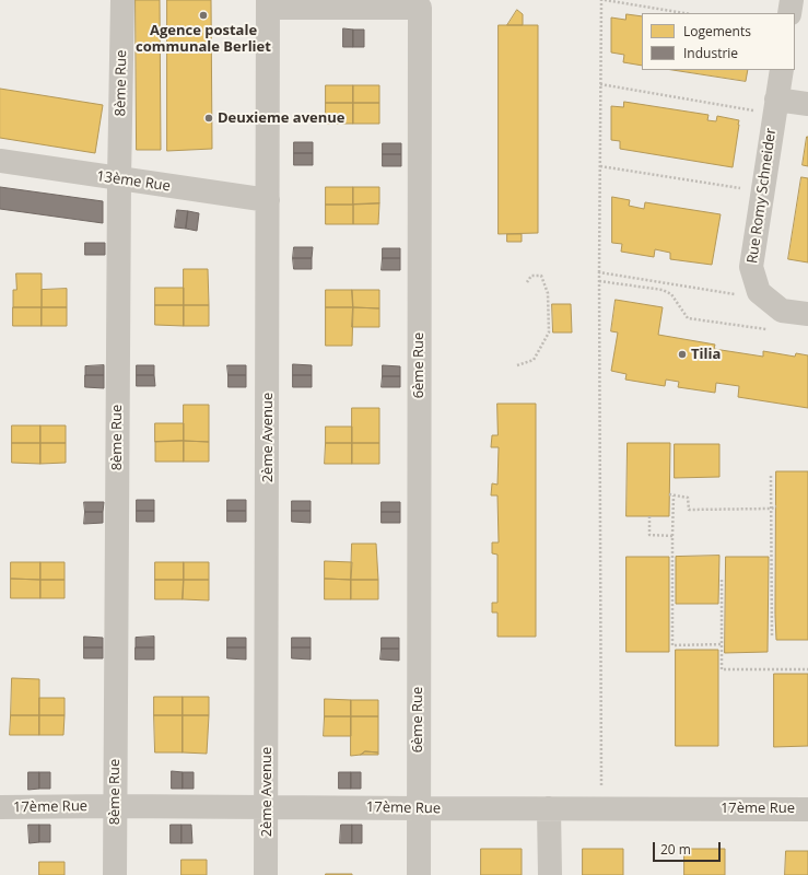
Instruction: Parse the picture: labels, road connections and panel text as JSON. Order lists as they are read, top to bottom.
{
  "streets": {
    "street": [
      "8ème Rue",
      "13ème Rue",
      "Rue Romy Schneider",
      "6ème Rue",
      "2ème Avenue",
      "17ème Rue"
    ]
  },
  "crossings": [
    ["8ème Rue", "13ème Rue"],
    ["8ème Rue", "17ème Rue"],
    ["13ème Rue", "2ème Avenue"],
    ["6ème Rue", "2ème Avenue"],
    ["6ème Rue", "17ème Rue"],
    ["2ème Avenue", "17ème Rue"]
  ],
  "places": ["Agence postale communale Berliet", "Deuxieme avenue", "Tilia"],
  "legend": ["Logements", "Industrie"],
  "scale_bar": "20 m"
}
